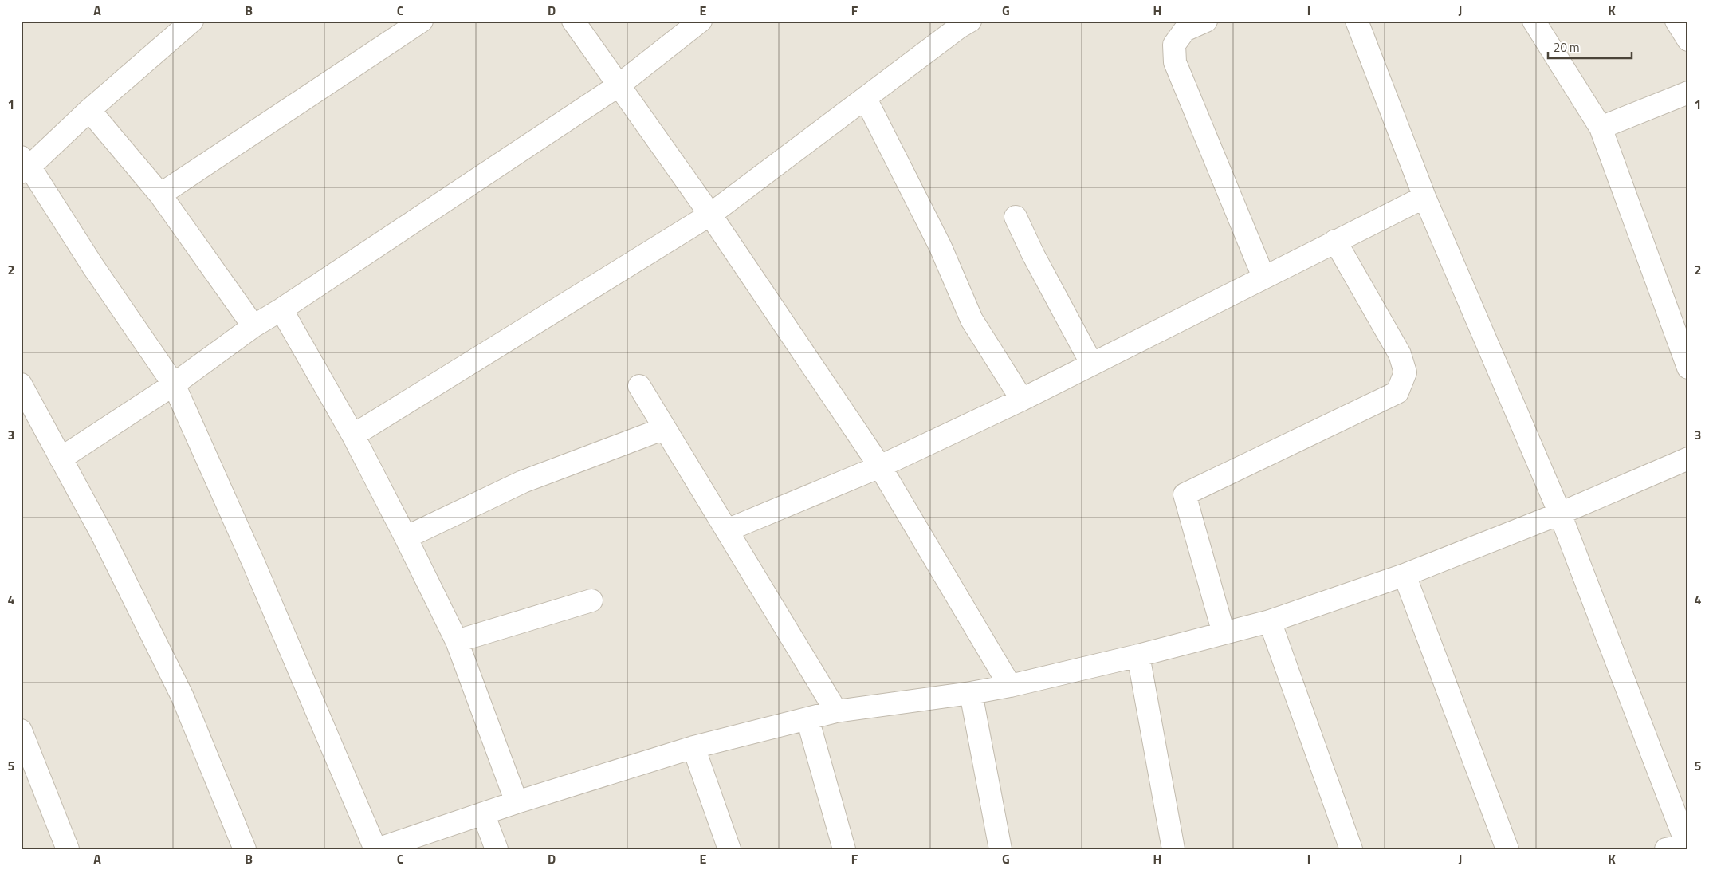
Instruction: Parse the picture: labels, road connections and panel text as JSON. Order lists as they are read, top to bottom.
{
  "scale_bar": "20 m",
  "grid": {
    "columns": [
      "A",
      "B",
      "C",
      "D",
      "E",
      "F",
      "G",
      "H",
      "I",
      "J",
      "K"
    ],
    "rows": [
      "1",
      "2",
      "3",
      "4",
      "5"
    ]
  }
}
